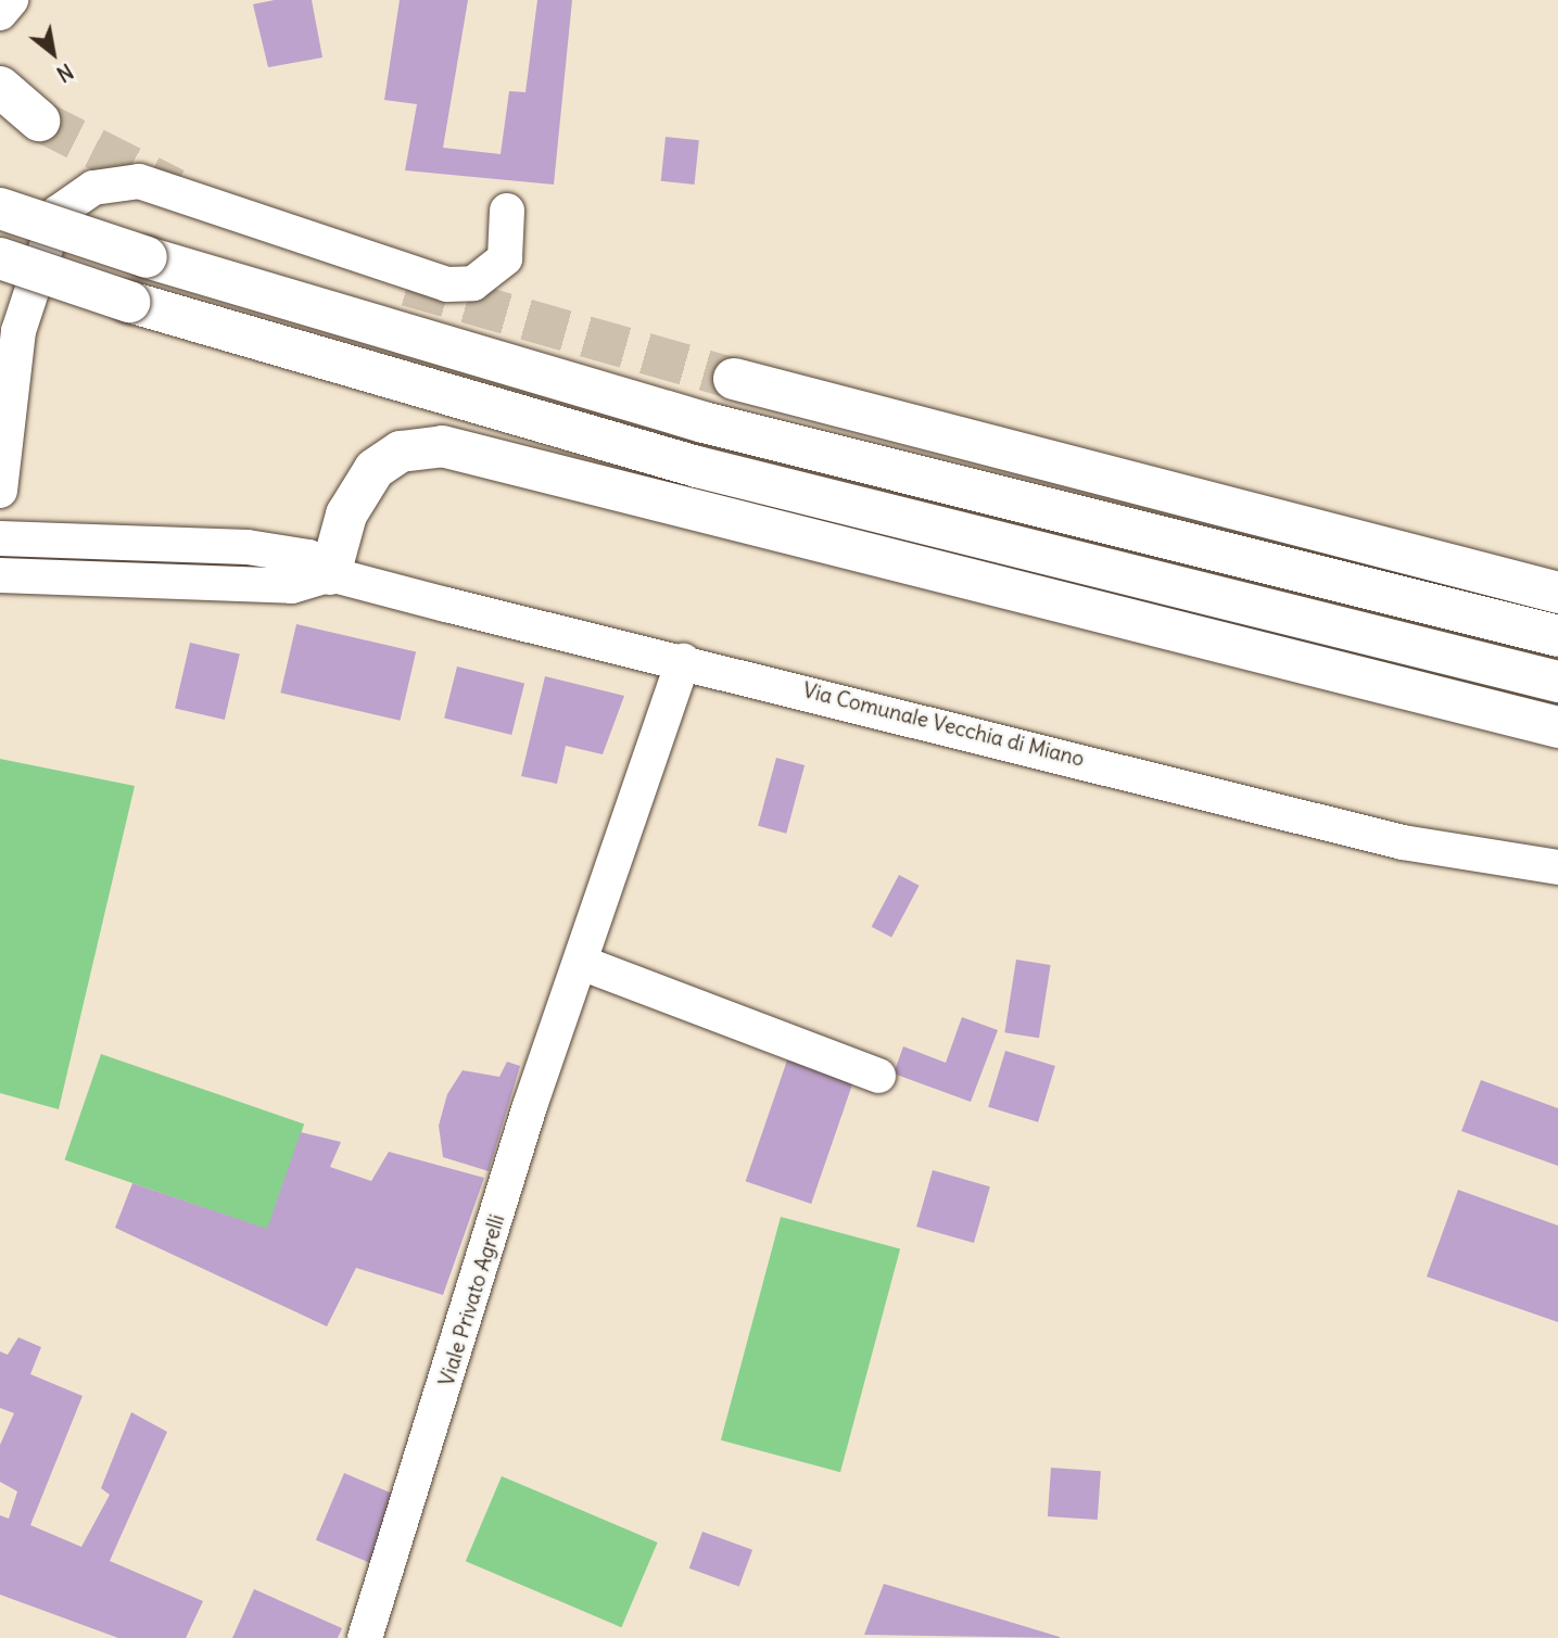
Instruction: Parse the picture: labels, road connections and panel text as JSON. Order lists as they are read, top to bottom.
{
  "streets": {
    "street": ["Via Comunale Vecchia di Miano", "Viale Privato Agrelli"]
  },
  "crossings": [
    ["Via Comunale Vecchia di Miano", "Viale Privato Agrelli"]
  ],
  "north": "bottom right"
}
